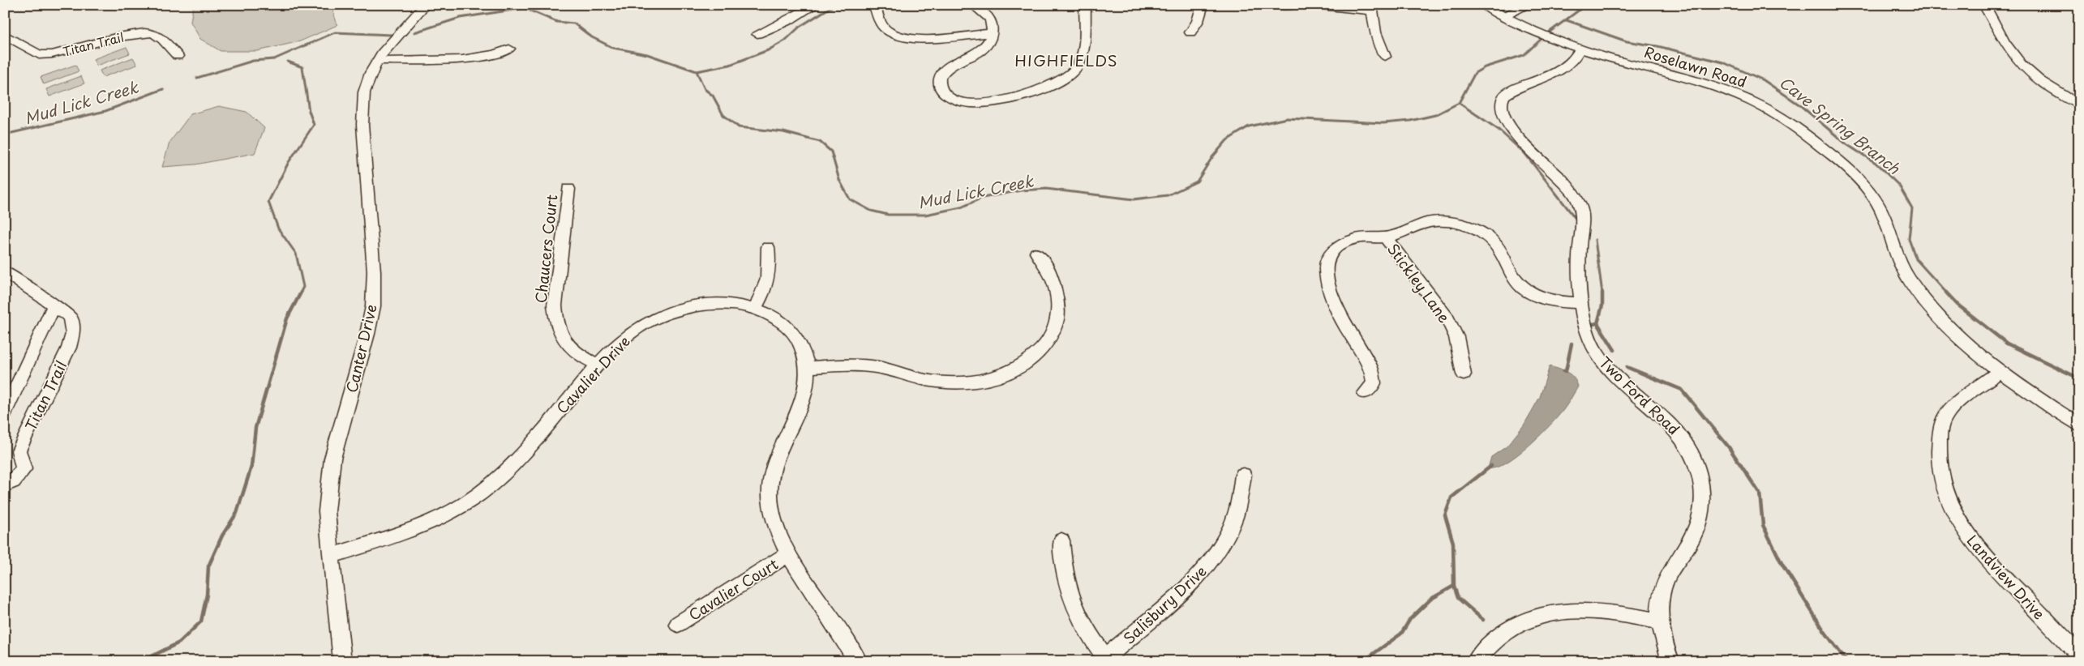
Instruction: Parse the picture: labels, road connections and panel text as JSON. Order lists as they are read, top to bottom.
{
  "streets": {
    "street": [
      "Titan Trail",
      "Roselawn Road",
      "Chaucers Court",
      "Stickley Lane",
      "Canter Drive",
      "Cavalier Drive",
      "Two Ford Road",
      "Landview Drive",
      "Cavalier Court",
      "Salisbury Drive"
    ]
  },
  "crossings": [
    ["Roselawn Road", "Two Ford Road"],
    ["Roselawn Road", "Landview Drive"],
    ["Chaucers Court", "Cavalier Drive"],
    ["Canter Drive", "Cavalier Drive"],
    ["Cavalier Drive", "Cavalier Court"]
  ],
  "districts": ["HIGHFIELDS"],
  "water": ["Mud Lick Creek", "Cave Spring Branch"]
}
